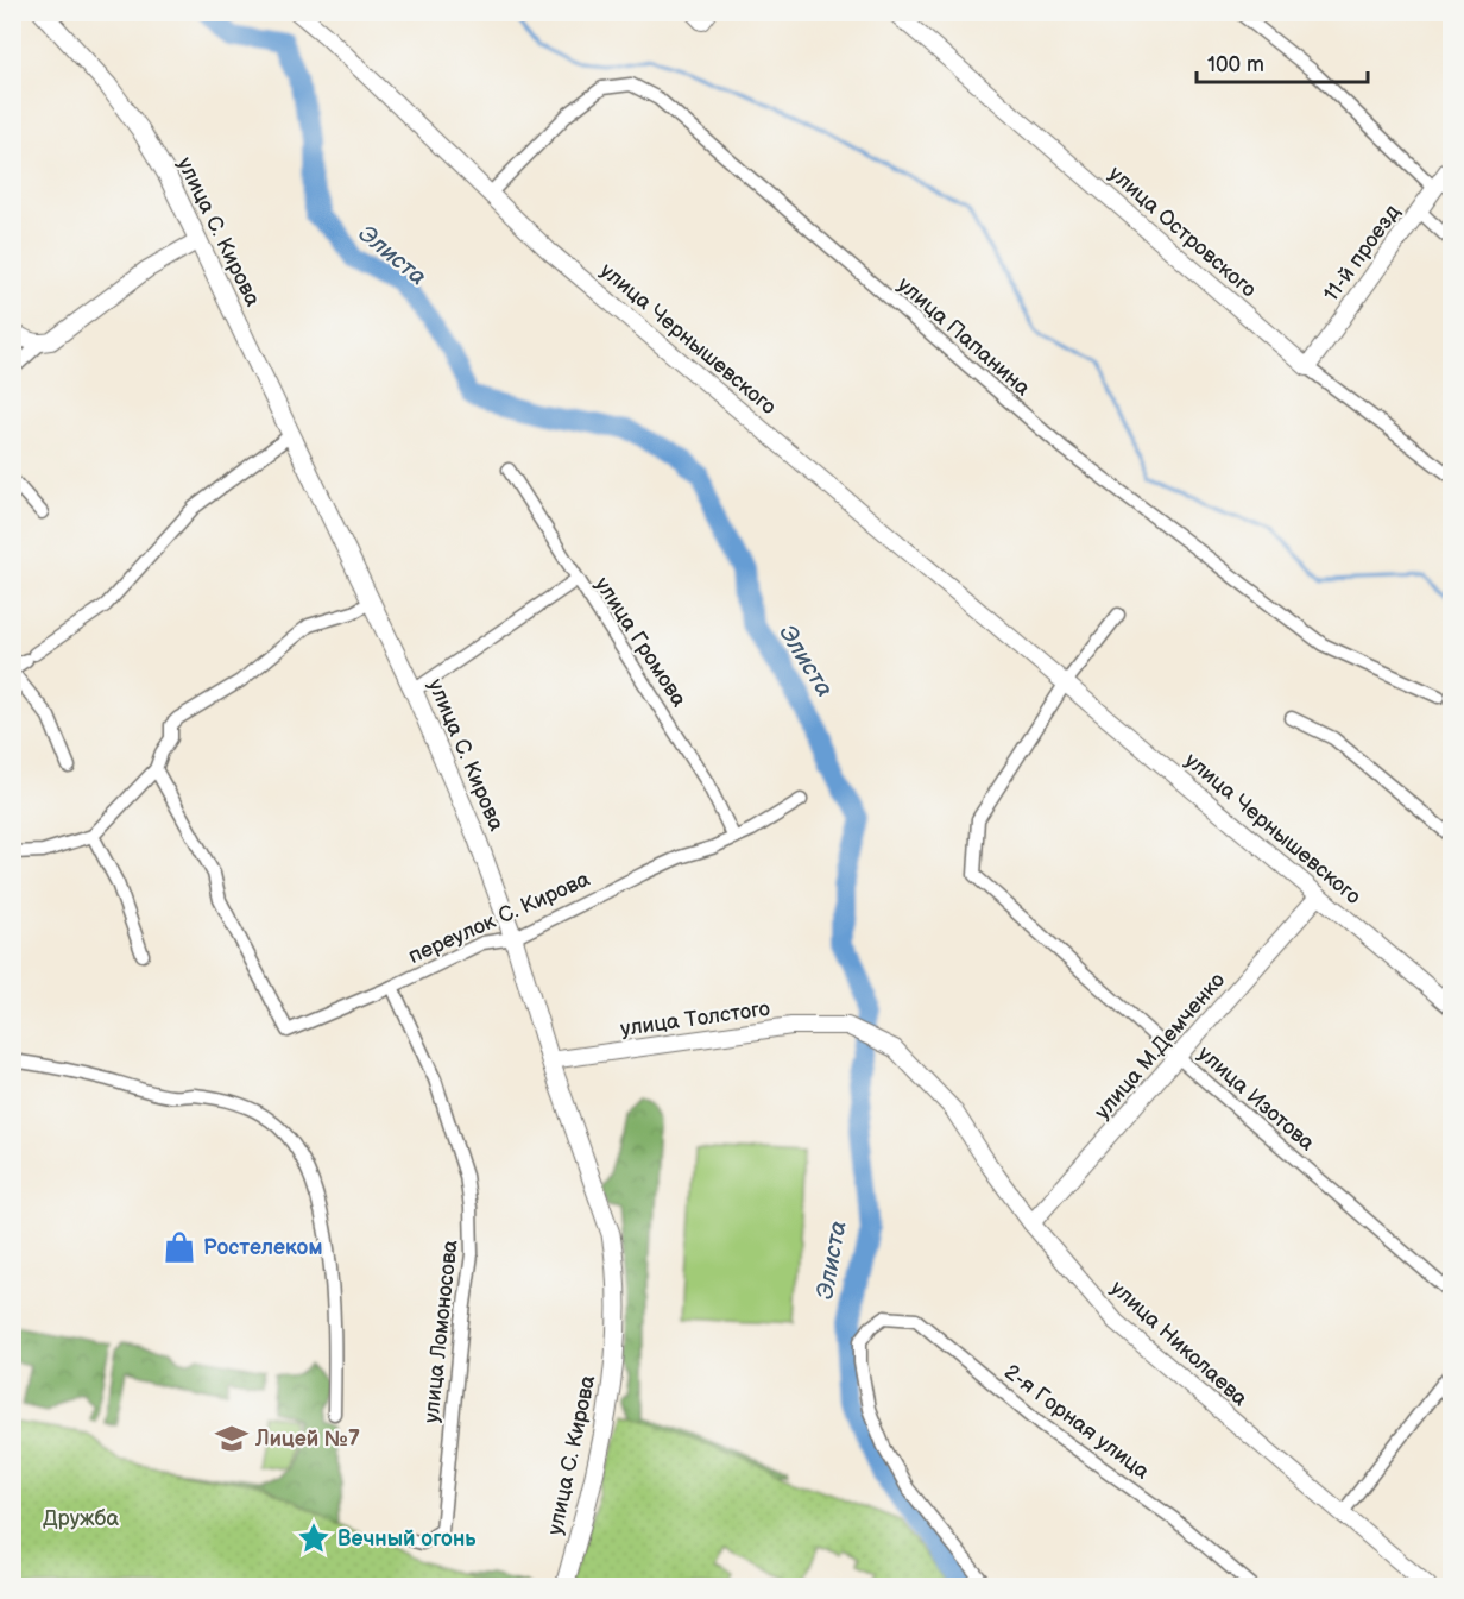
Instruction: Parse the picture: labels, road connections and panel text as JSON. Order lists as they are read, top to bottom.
{
  "streets": {
    "main road": ["улица С. Кирова"],
    "street": [
      "улица Островского",
      "11-й проезд",
      "улица Папанина",
      "улица Чернышевского",
      "улица Громова",
      "переулок С. Кирова",
      "улица Толстого",
      "улица М.Демченко",
      "улица Изотова",
      "улица Ломоносова",
      "улица Николаева",
      "2-я Горная улица"
    ]
  },
  "crossings": [
    ["улица С. Кирова", "переулок С. Кирова"],
    ["улица С. Кирова", "улица Толстого"],
    ["улица Островского", "11-й проезд"],
    ["улица Папанина", "улица Чернышевского"],
    ["улица Чернышевского", "улица М.Демченко"],
    ["улица Чернышевского", "улица Изотова"],
    ["улица Громова", "переулок С. Кирова"],
    ["переулок С. Кирова", "улица Ломоносова"],
    ["улица Толстого", "улица Николаева"],
    ["улица М.Демченко", "улица Изотова"],
    ["улица М.Демченко", "улица Николаева"]
  ],
  "water": ["Элиста"],
  "parks": ["Дружба"],
  "places": {
    "shop": ["Ростелеком"],
    "school or university": ["Лицей №7"],
    "place": ["Вечный огонь"]
  },
  "scale_bar": "100 m"
}
